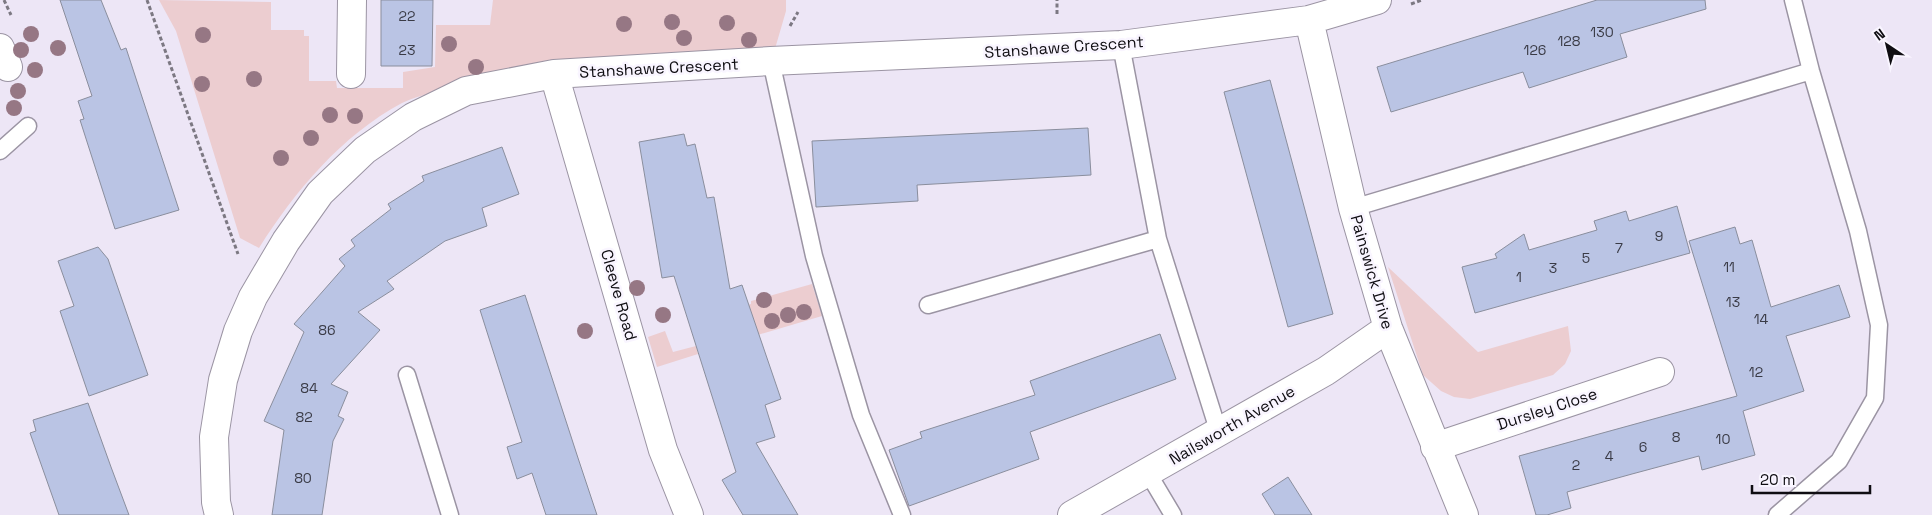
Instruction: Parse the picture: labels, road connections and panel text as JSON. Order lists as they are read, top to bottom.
{
  "streets": {
    "street": [
      "Stanshawe Crescent",
      "Painswick Drive",
      "Cleeve Road",
      "Dursley Close",
      "Nailsworth Avenue"
    ]
  },
  "crossings": [
    ["Stanshawe Crescent", "Painswick Drive"],
    ["Stanshawe Crescent", "Cleeve Road"],
    ["Painswick Drive", "Dursley Close"],
    ["Painswick Drive", "Nailsworth Avenue"]
  ],
  "house_numbers": [
    "22",
    "130",
    "128",
    "23",
    "126",
    "9",
    "7",
    "5",
    "11",
    "3",
    "1",
    "13",
    "14",
    "86",
    "12",
    "84",
    "82",
    "8",
    "10",
    "6",
    "4",
    "2",
    "80"
  ],
  "scale_bar": "20 m",
  "north": "top left"
}
